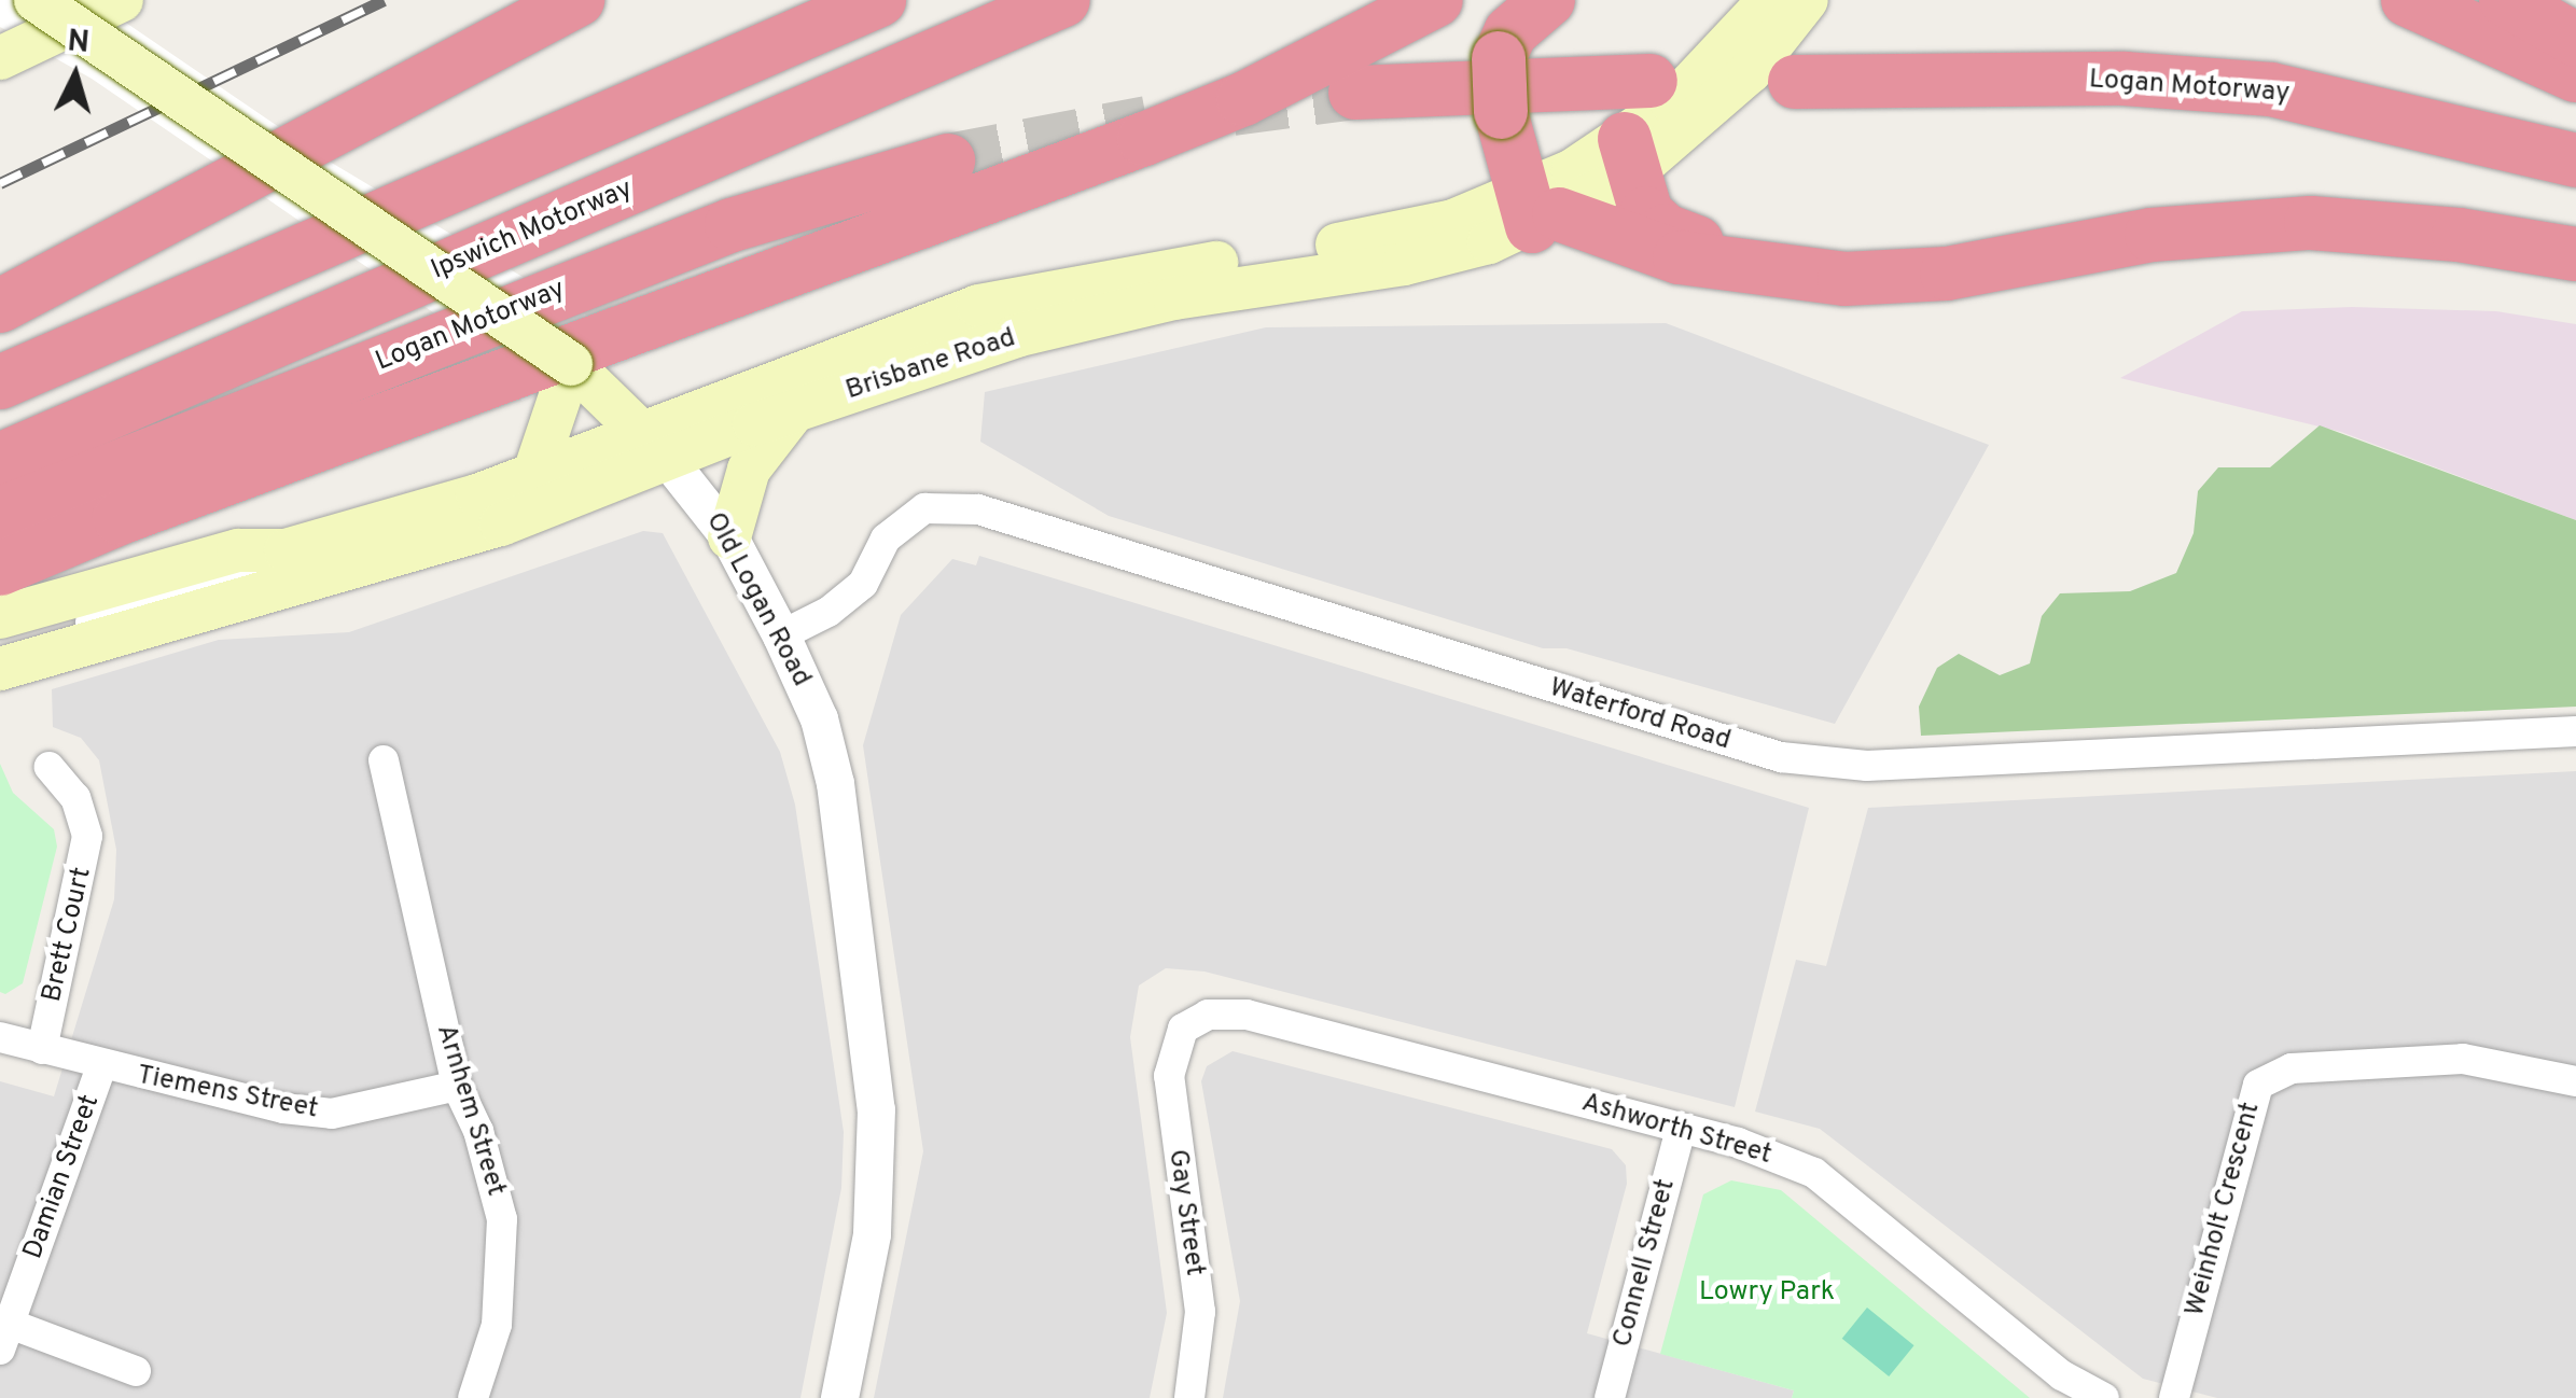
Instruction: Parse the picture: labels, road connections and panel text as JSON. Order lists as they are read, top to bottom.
{
  "streets": {
    "highway": ["Logan Motorway", "Ipswich Motorway"],
    "main road": ["Brisbane Road", "Old Logan Road"],
    "street": [
      "Waterford Road",
      "Brett Court",
      "Tiemens Street",
      "Arnhem Street",
      "Ashworth Street",
      "Damian Street",
      "Weinholt Crescent",
      "Gay Street",
      "Connell Street"
    ]
  },
  "crossings": [
    ["Brisbane Road", "Old Logan Road"],
    ["Old Logan Road", "Waterford Road"],
    ["Brett Court", "Tiemens Street"],
    ["Tiemens Street", "Arnhem Street"],
    ["Tiemens Street", "Damian Street"],
    ["Ashworth Street", "Gay Street"],
    ["Ashworth Street", "Connell Street"]
  ],
  "parks": ["Lowry Park"],
  "north": "top"
}
